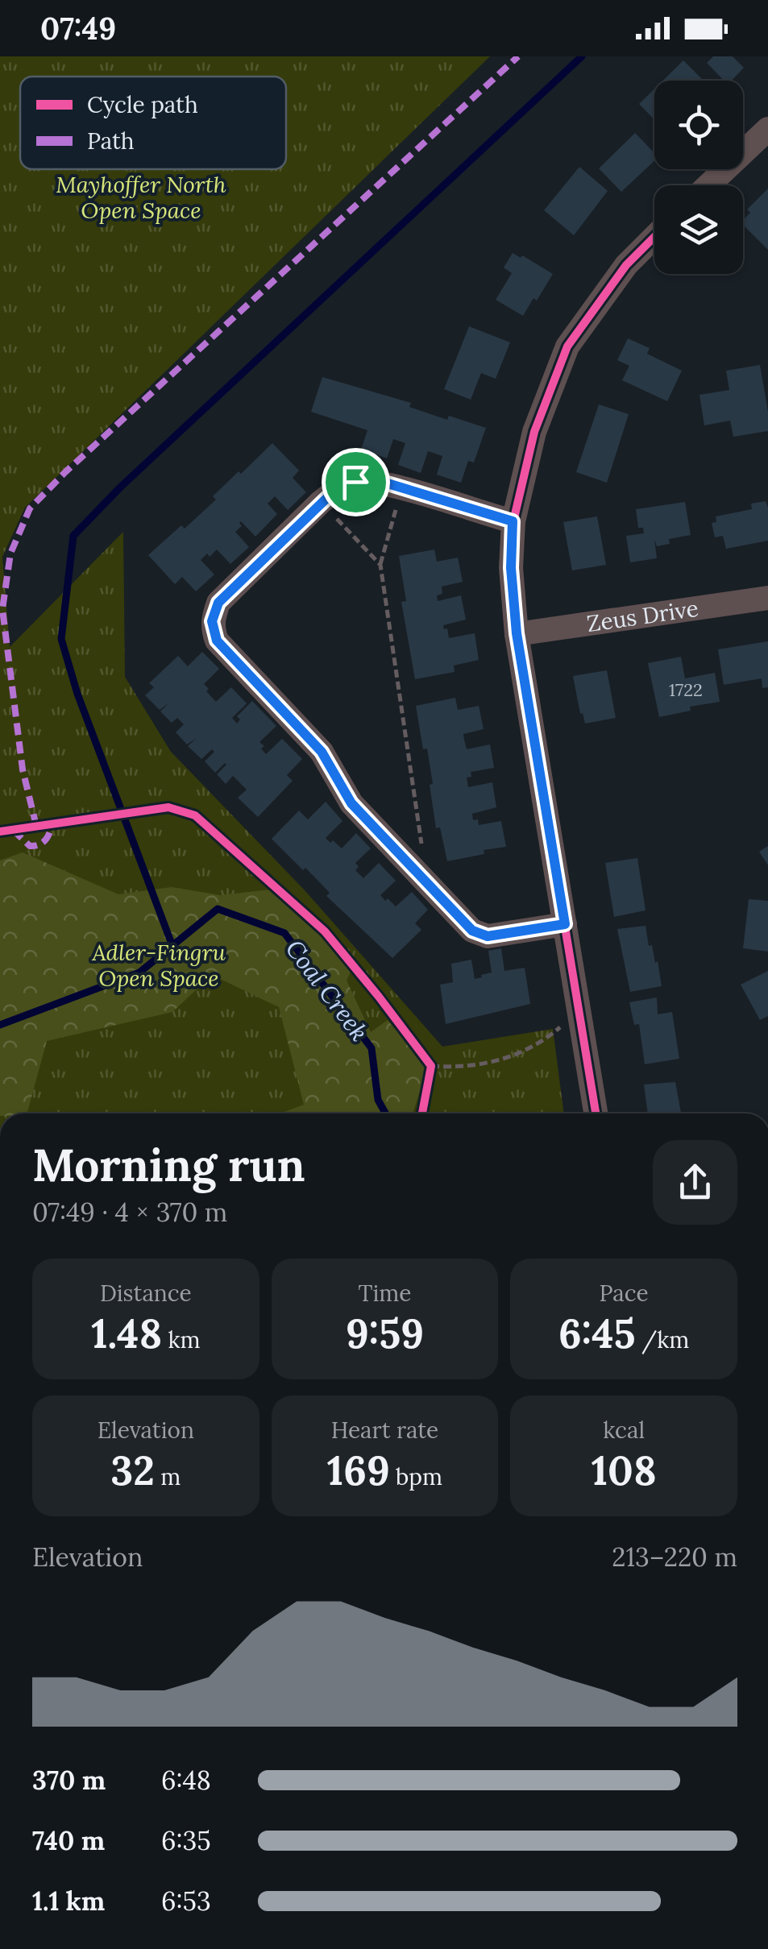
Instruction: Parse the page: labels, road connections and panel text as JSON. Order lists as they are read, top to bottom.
{
  "streets": {
    "street": ["Zeus Drive"]
  },
  "water": ["Coal Creek"],
  "parks": ["Mayhoffer North Open Space", "Adler-Fingru Open Space"],
  "house_numbers": ["1722"],
  "legend": ["Cycle path", "Path"],
  "page": {
    "status": "07:49",
    "heading": ["Morning run", "07:49 · 4 × 370 m"],
    "stats": [
      ["Distance", "1.48 km"],
      ["Time", "9:59"],
      ["Pace", "6:45 /km"],
      ["Elevation", "32 m"],
      ["Heart rate", "169 bpm"],
      ["kcal", "108"]
    ],
    "chart": ["Elevation", "213–220 m"],
    "list": [
      {
        "name": "370 m",
        "note": "6:48"
      },
      {
        "name": "740 m",
        "note": "6:35"
      },
      {
        "name": "1.1 km",
        "note": "6:53"
      }
    ]
  }
}
